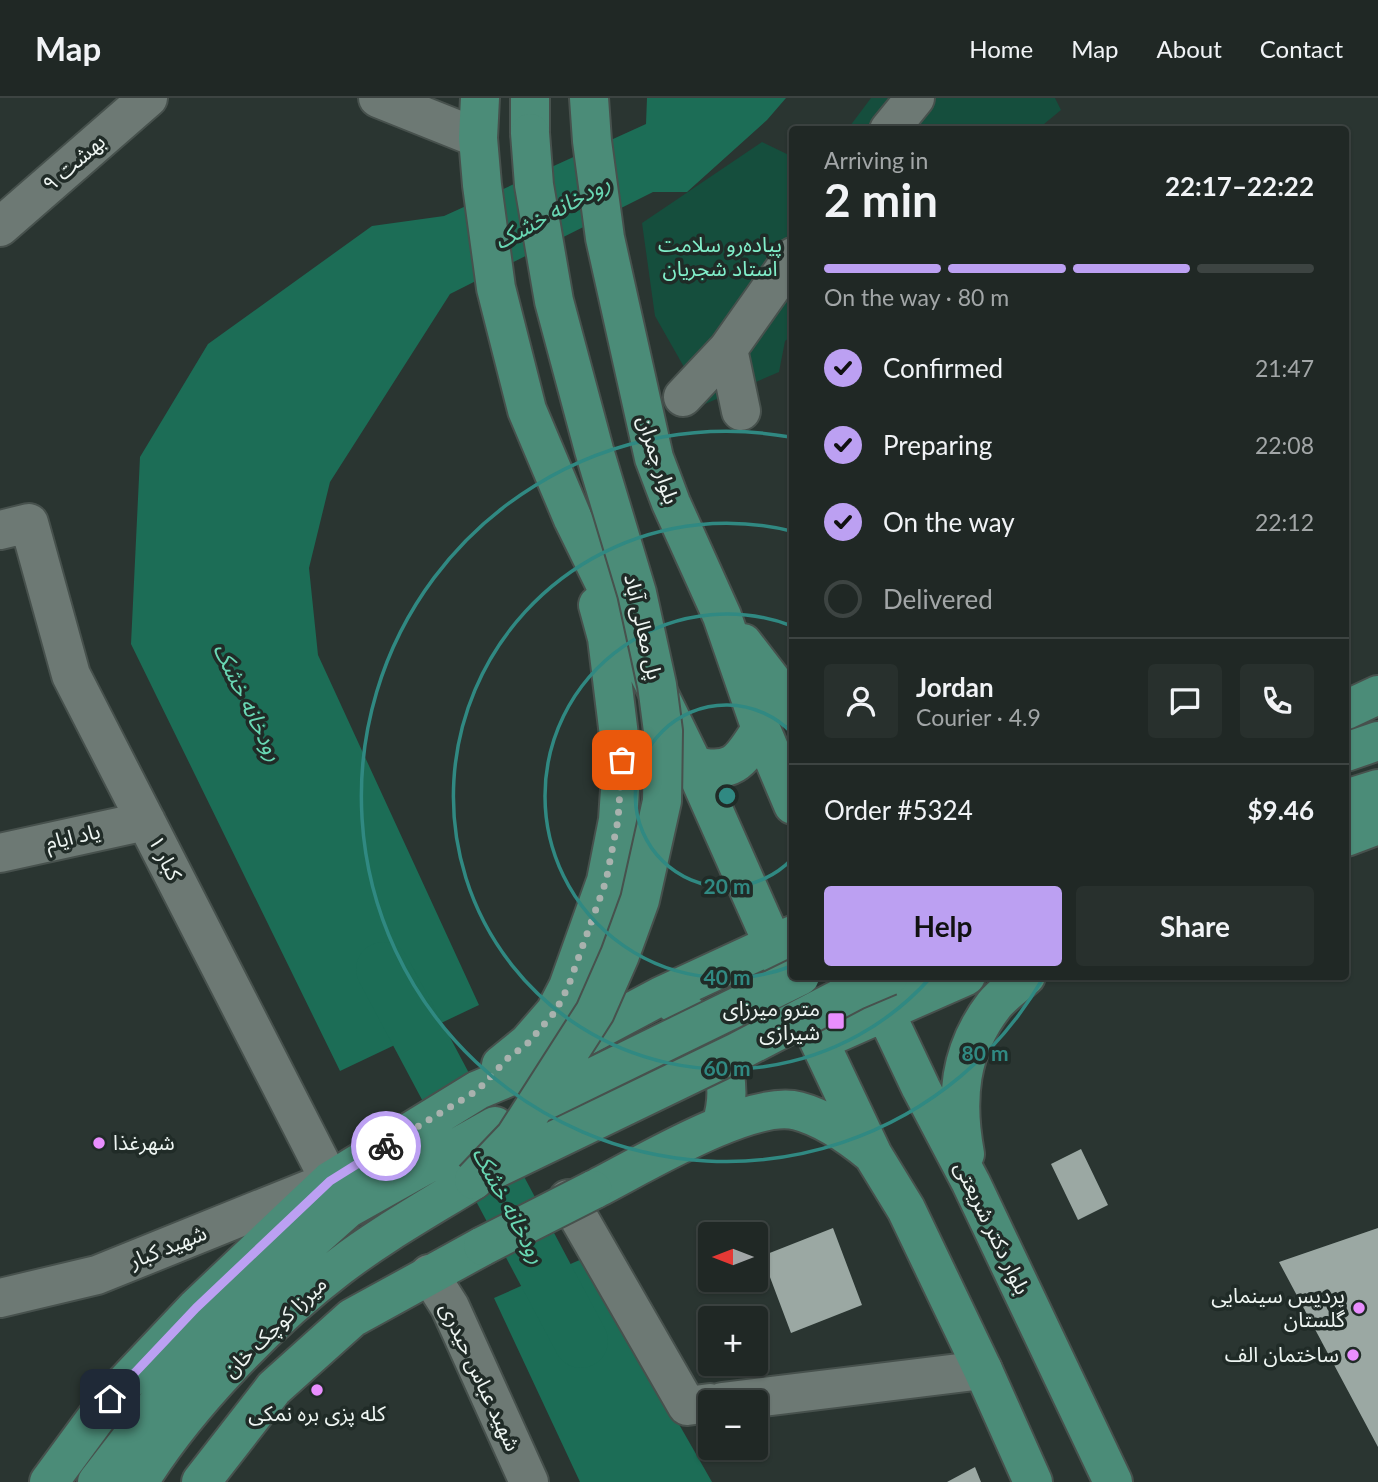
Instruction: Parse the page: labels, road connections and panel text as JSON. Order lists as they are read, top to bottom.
{
  "streets": {
    "main road": [
      "بلوار چمران",
      "پل معالی آباد",
      "بلوار دکتر شریعتی",
      "میرزا کوچک خان"
    ],
    "street": [
      "۹ بهشت",
      "یاد ایام",
      "۱ کبار",
      "شهید کبار",
      "شهید عباس حیدری"
    ]
  },
  "crossings": [
    ["پل معالی آباد", "میرزا کوچک خان"],
    ["یاد ایام", "۱ کبار"],
    ["۱ کبار", "شهید کبار"]
  ],
  "water": ["رودخانه خشک"],
  "parks": ["پیاده‌رو سلامت استاد شجریان"],
  "places": {
    "transit": ["مترو میرزای شیرازی"],
    "other": [
      "شهرغذا",
      "پردیس سینمایی گلستان",
      "ساختمان الف",
      "کله پزی بره نمکی"
    ]
  },
  "north": "left",
  "page": {
    "header": "Map",
    "nav": [
      "Home",
      "Map",
      "About",
      "Contact"
    ],
    "heading": ["2 min", "Arriving in", "22:17–22:22"],
    "panel": [
      "Jordan",
      "Courier · 4.9",
      "Order #5324",
      "$9.46"
    ],
    "bar": "On the way · 80 m",
    "list": [
      ["Confirmed", "21:47"],
      ["Preparing", "22:08"],
      ["On the way", "22:12"],
      "Delivered"
    ],
    "buttons": ["Help", "Share"],
    "map_buttons": ["+", "−"]
  },
  "rings": [
    "20 m",
    "40 m",
    "80 m",
    "60 m"
  ]
}
